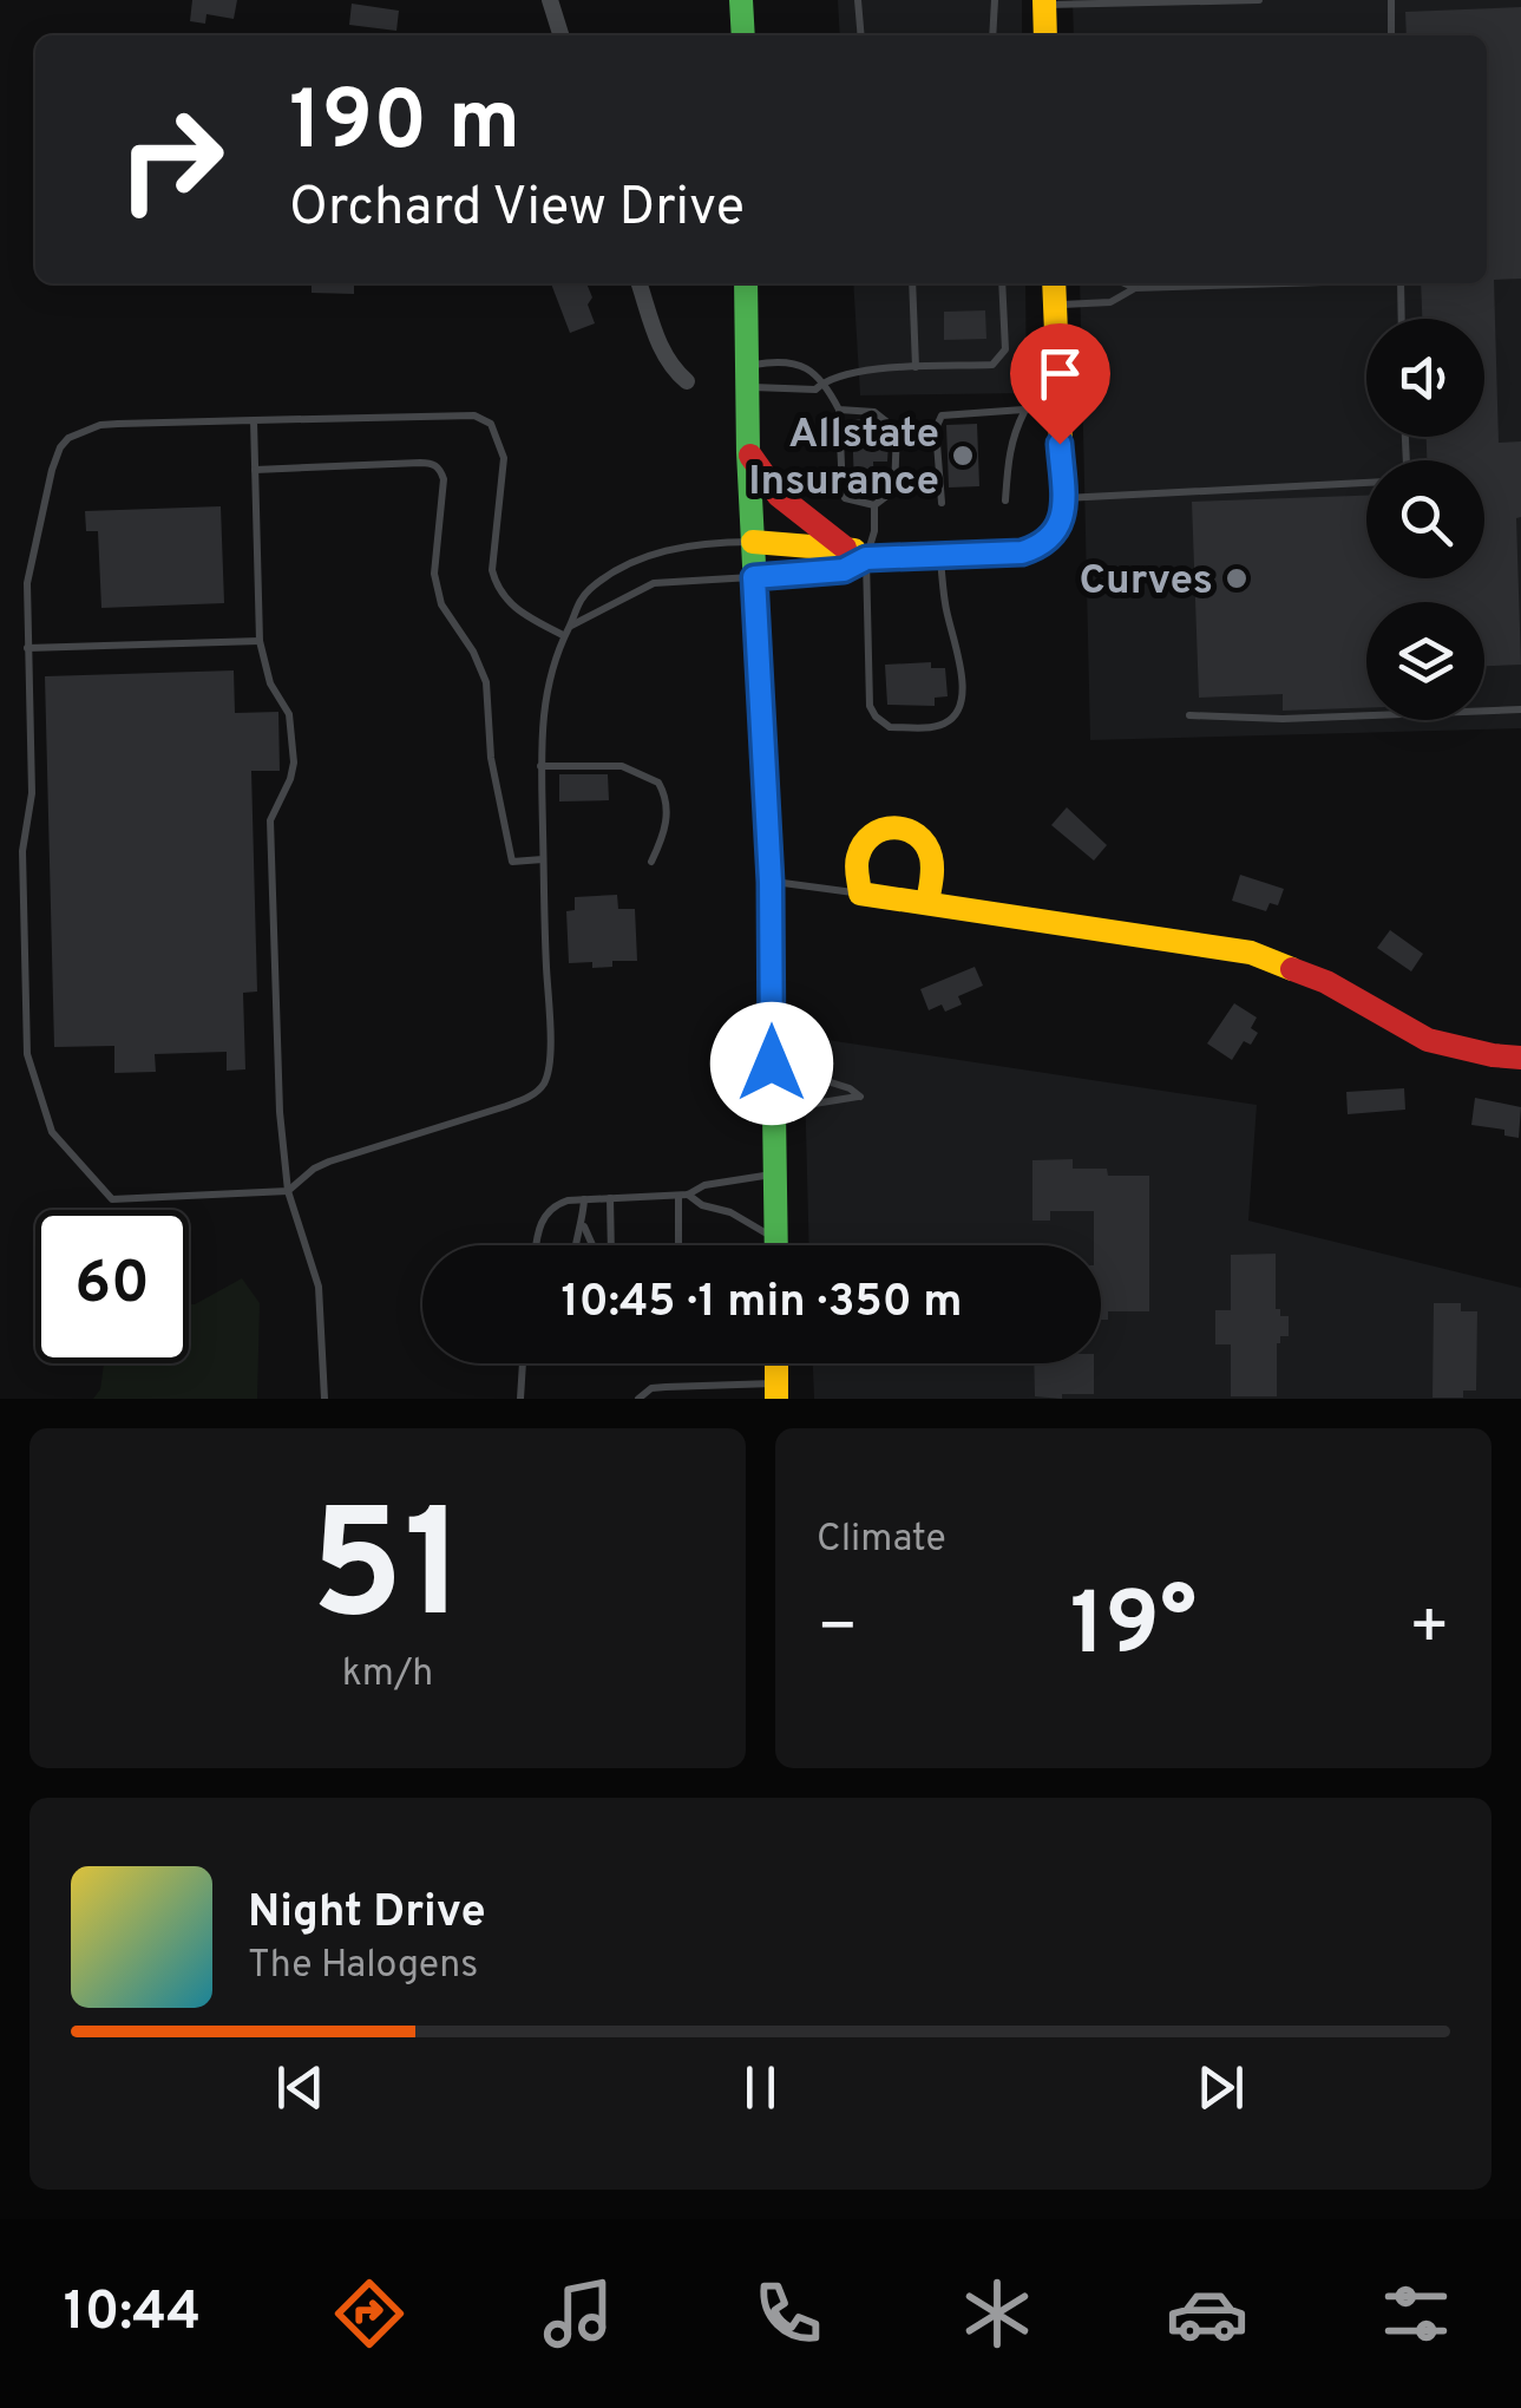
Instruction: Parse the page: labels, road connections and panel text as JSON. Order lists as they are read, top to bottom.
{
  "places": ["Allstate Insurance", "Curves"],
  "page": {
    "turn": ["190 m", "Orchard View Drive"],
    "limit": "60",
    "trip": "10:45 · 1 min · 350 m",
    "tile": [
      ["51", "km/h"],
      "Climate"
    ],
    "heat": ["−", "19°", "+"],
    "song": ["Night Drive", "The Halogens"],
    "tabs": "10:44"
  }
}
